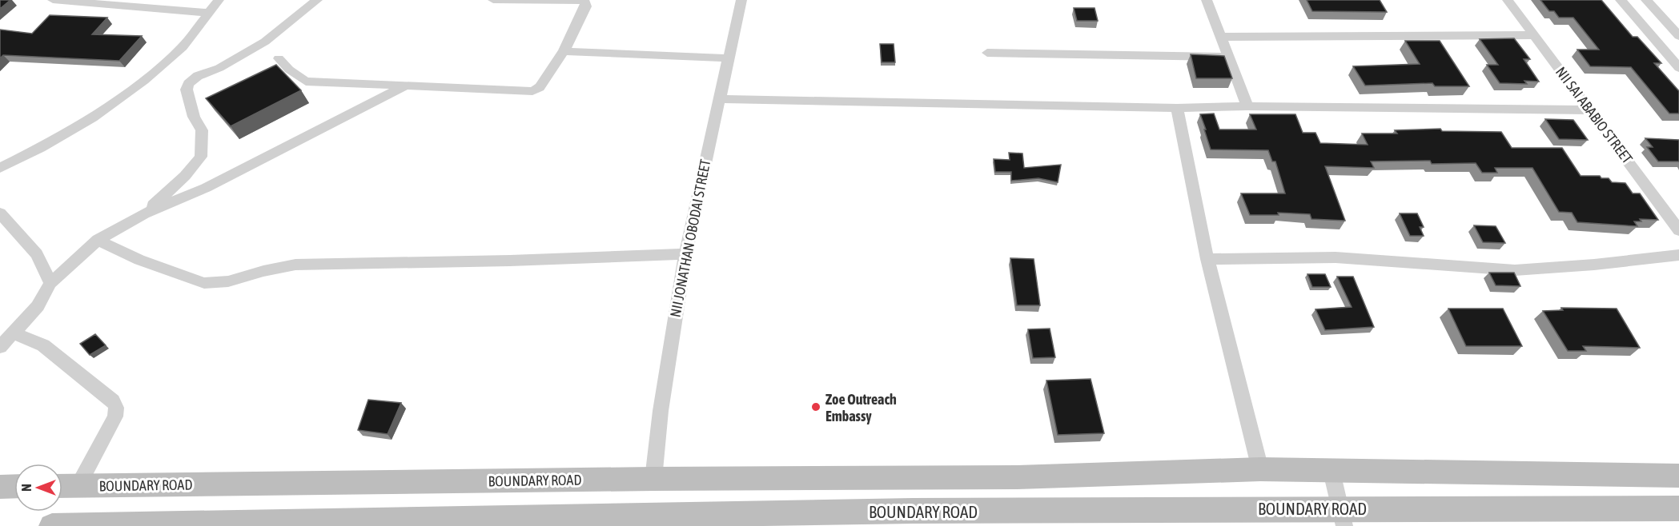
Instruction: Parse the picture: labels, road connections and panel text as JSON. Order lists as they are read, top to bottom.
{
  "streets": {
    "main road": ["BOUNDARY ROAD"],
    "street": ["NII SAI ABABIO STREET", "NII JONATHAN OBODAI STREET"]
  },
  "crossings": [
    ["NII JONATHAN OBODAI STREET", "BOUNDARY ROAD"]
  ],
  "places": ["Zoe Outreach Embassy"],
  "north": "left"
}
